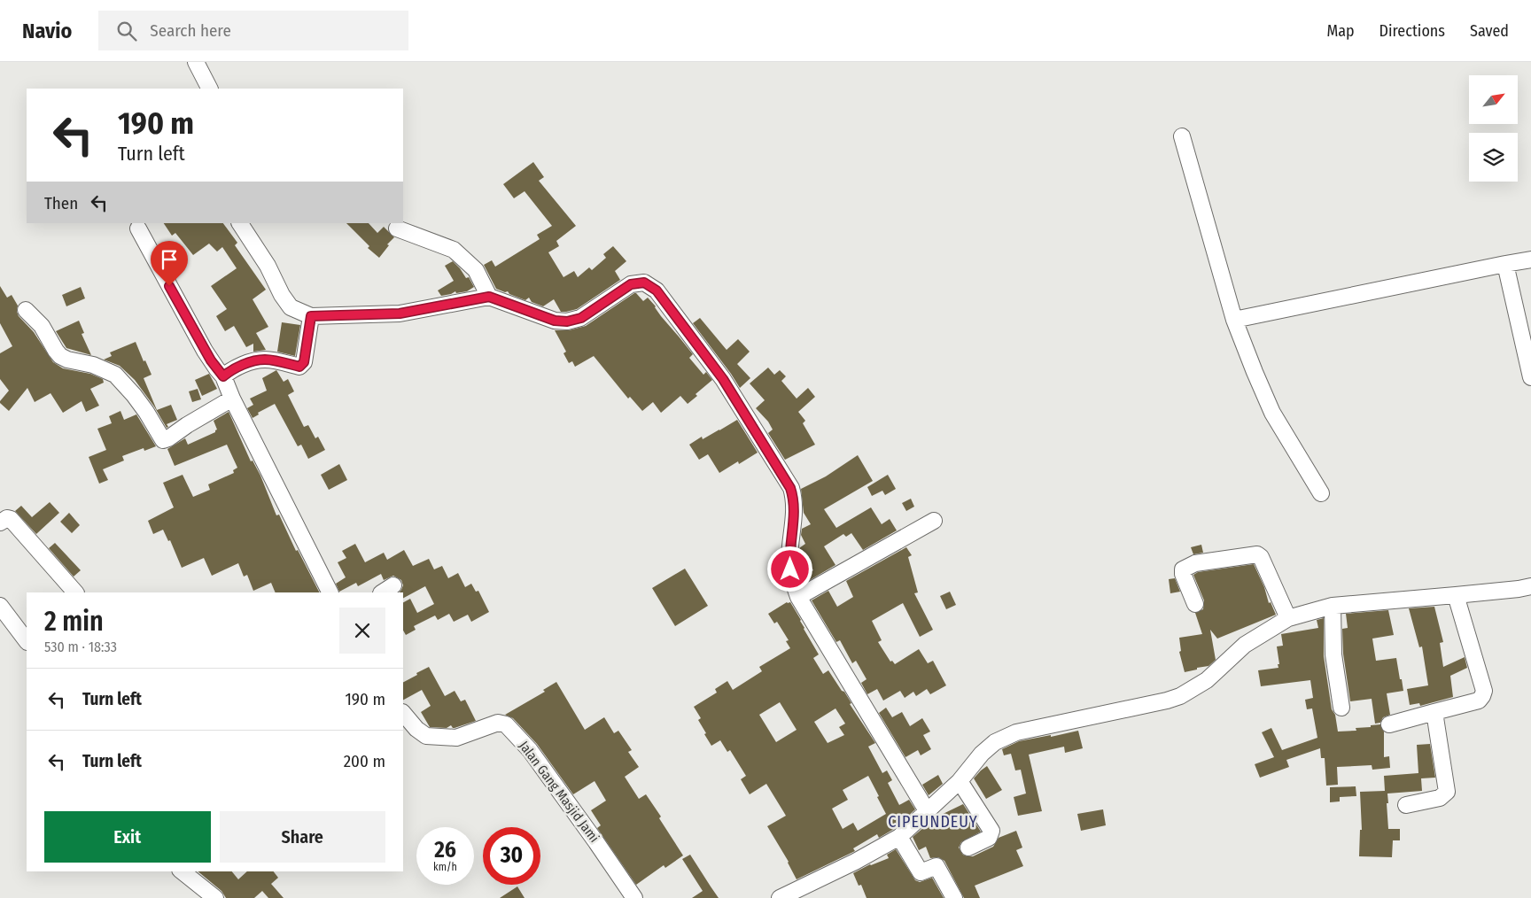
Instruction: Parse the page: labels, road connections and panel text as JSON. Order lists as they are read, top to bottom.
{
  "streets": {
    "street": ["Jalan Gang Masjid Jami"]
  },
  "districts": ["CIPEUNDEUY"],
  "north": "top right",
  "page": {
    "header": "Navio",
    "search": "Search here",
    "nav": ["Map", "Directions", "Saved"],
    "turn": ["190 m", "Turn left"],
    "then": "Then",
    "heading": ["2 min", "530 m · 18:33"],
    "list": [
      {
        "name": "Turn left",
        "value": "190 m"
      },
      {
        "name": "Turn left",
        "value": "200 m"
      }
    ],
    "buttons": ["Exit", "Share"],
    "speed": "26 km/h",
    "limit": "30"
  }
}
